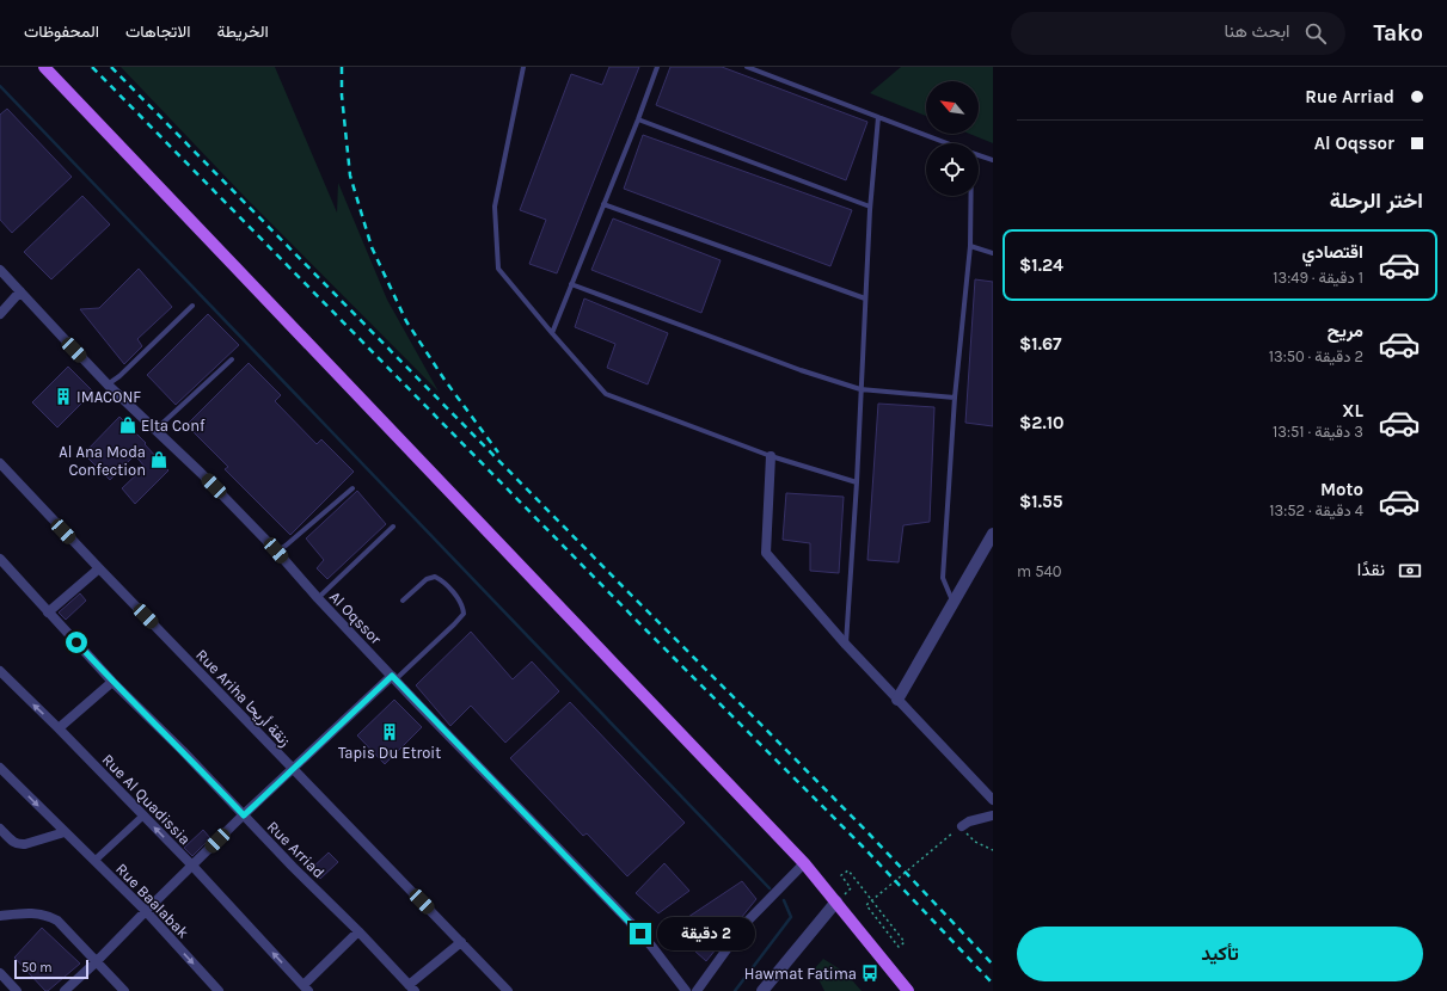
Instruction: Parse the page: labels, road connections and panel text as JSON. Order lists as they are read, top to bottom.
{
  "streets": {
    "street": [
      "Al Oqssor",
      "Rue Ariha زنقة أريحا",
      "Rue Al Quadissia",
      "Rue Arriad",
      "Rue Baalabak"
    ]
  },
  "one_way": ["Rue Al Quadissia", "Rue Baalabak"],
  "places": {
    "building": ["IMACONF", "Tapis Du Etroit"],
    "shop": ["Elta Conf", "Al Ana Moda Confection"],
    "bus stop": ["Hawmat Fatima"]
  },
  "scale_bar": "50 m",
  "north": "top left",
  "page": {
    "header": "Tako",
    "search": "ابحث هنا",
    "nav": ["الخريطة", "الاتجاهات", "المحفوظات"],
    "banner": ["Rue Arriad", "Al Oqssor"],
    "heading": "اختر الرحلة",
    "list": [
      {
        "name": "اقتصادي",
        "note": "1 دقيقة · 13:49",
        "value": "$1.24"
      },
      {
        "name": "مريح",
        "note": "2 دقيقة · 13:50",
        "value": "$1.67"
      },
      {
        "name": "XL",
        "note": "3 دقيقة · 13:51",
        "value": "$2.10"
      },
      {
        "name": "Moto",
        "note": "4 دقيقة · 13:52",
        "value": "$1.55"
      }
    ],
    "pay": ["نقدًا", "540 m"],
    "buttons": "تأكيد",
    "bubble": "2 دقيقة",
    "scale": "50 m"
  }
}
